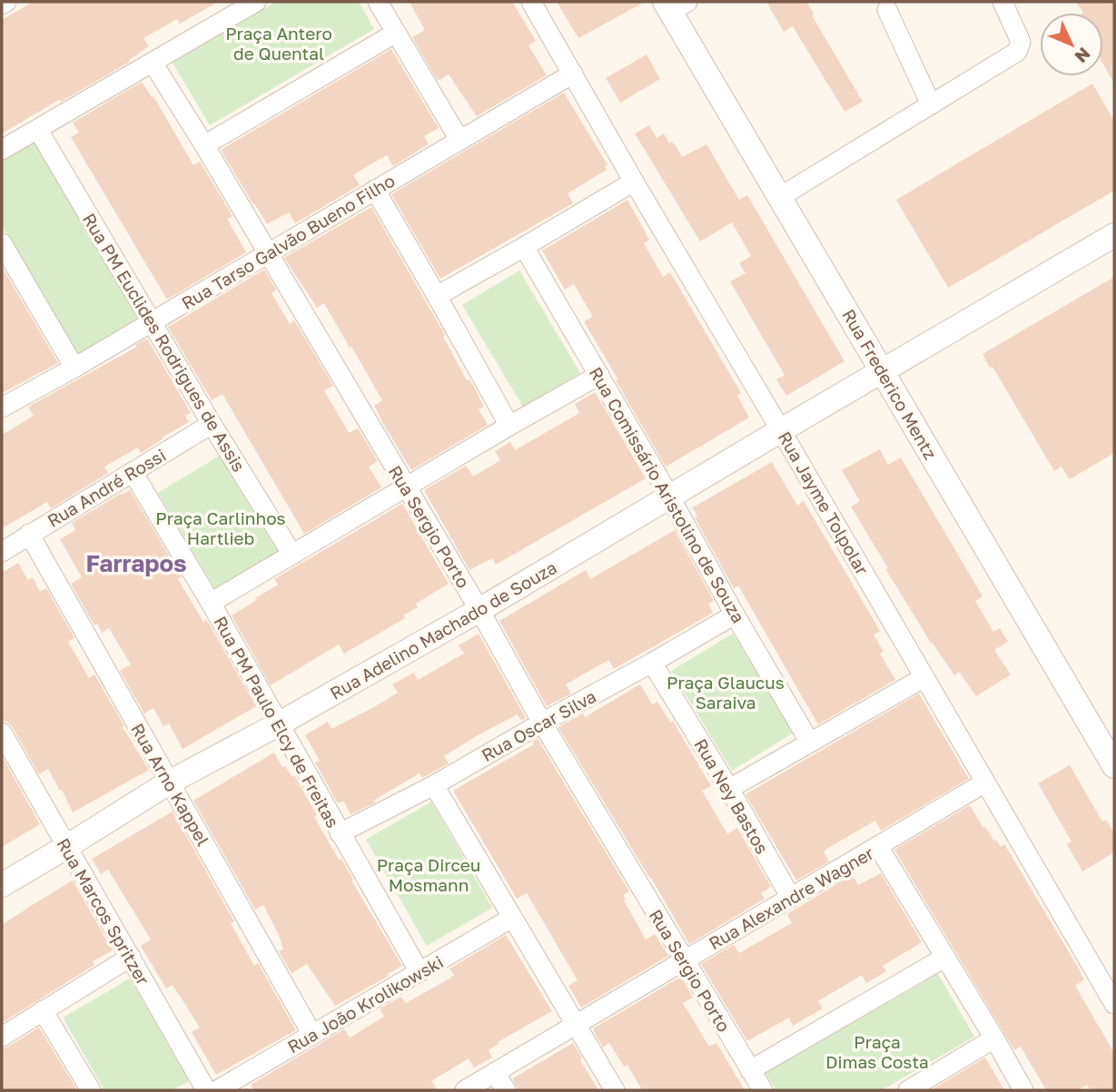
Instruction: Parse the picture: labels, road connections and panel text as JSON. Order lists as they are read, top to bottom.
{
  "streets": {
    "street": [
      "Rua Tarso Galvão Bueno Filho",
      "Rua PM Euclides Rodrigues de Assis",
      "Rua Frederico Mentz",
      "Rua André Rossi",
      "Rua Comissário Aristolino de Souza",
      "Rua Jayme Tolpolar",
      "Rua Sergio Porto",
      "Rua Adelino Machado de Souza",
      "Rua PM Paulo Elcy de Freitas",
      "Rua Oscar Silva",
      "Rua Arno Kappel",
      "Rua Ney Bastos",
      "Rua Alexandre Wagner",
      "Rua Marcos Spritzer",
      "Rua João Krolikowski"
    ]
  },
  "crossings": [
    ["Rua Tarso Galvão Bueno Filho", "Rua PM Euclides Rodrigues de Assis"],
    ["Rua Tarso Galvão Bueno Filho", "Rua Jayme Tolpolar"],
    ["Rua Tarso Galvão Bueno Filho", "Rua Sergio Porto"],
    ["Rua PM Euclides Rodrigues de Assis", "Rua André Rossi"],
    ["Rua Frederico Mentz", "Rua Adelino Machado de Souza"],
    ["Rua André Rossi", "Rua PM Paulo Elcy de Freitas"],
    ["Rua André Rossi", "Rua Arno Kappel"],
    ["Rua Comissário Aristolino de Souza", "Rua Adelino Machado de Souza"],
    ["Rua Comissário Aristolino de Souza", "Rua Oscar Silva"],
    ["Rua Jayme Tolpolar", "Rua Adelino Machado de Souza"],
    ["Rua Jayme Tolpolar", "Rua Alexandre Wagner"],
    ["Rua Sergio Porto", "Rua Adelino Machado de Souza"],
    ["Rua Sergio Porto", "Rua Oscar Silva"],
    ["Rua Sergio Porto", "Rua Alexandre Wagner"],
    ["Rua Adelino Machado de Souza", "Rua PM Paulo Elcy de Freitas"],
    ["Rua Adelino Machado de Souza", "Rua Arno Kappel"],
    ["Rua Adelino Machado de Souza", "Rua Marcos Spritzer"],
    ["Rua PM Paulo Elcy de Freitas", "Rua Oscar Silva"],
    ["Rua PM Paulo Elcy de Freitas", "Rua João Krolikowski"],
    ["Rua Oscar Silva", "Rua Ney Bastos"],
    ["Rua Arno Kappel", "Rua João Krolikowski"],
    ["Rua Ney Bastos", "Rua Alexandre Wagner"]
  ],
  "districts": ["Farrapos"],
  "parks": [
    "Praça Antero de Quental",
    "Praça Carlinhos Hartlieb",
    "Praça Glaucus Saraiva",
    "Praça Dirceu Mosmann",
    "Praça Dimas Costa"
  ],
  "north": "bottom right"
}
